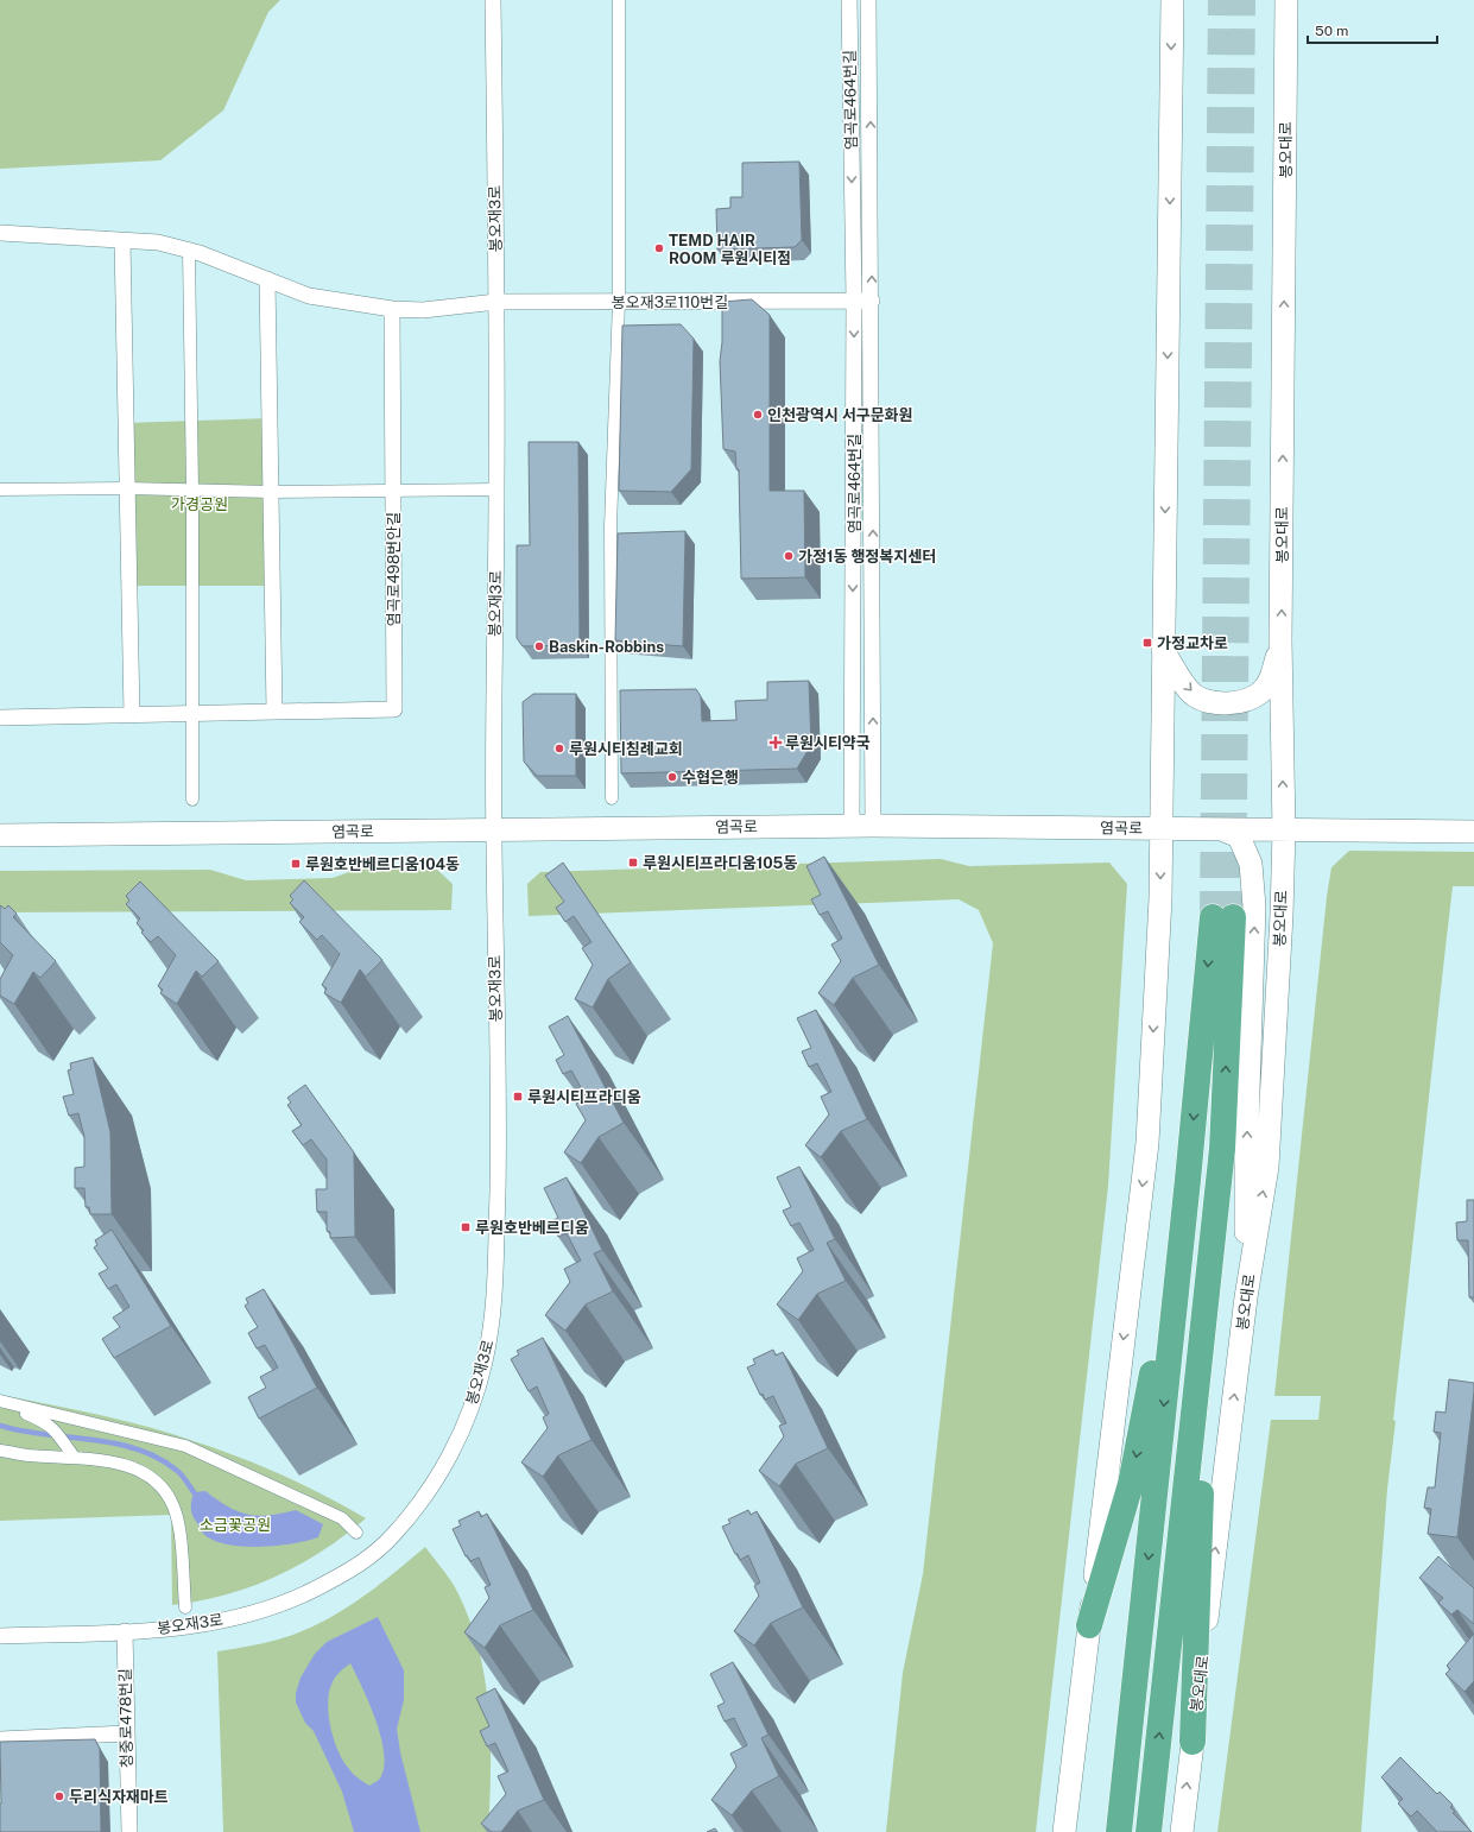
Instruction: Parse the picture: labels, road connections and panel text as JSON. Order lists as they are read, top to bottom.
{
  "streets": {
    "main road": ["봉오대로", "염곡로"],
    "street": [
      "염곡로464번길",
      "봉오재3로",
      "봉오재3로110번길",
      "염곡로498번안길",
      "청중로478번길"
    ]
  },
  "crossings": [
    ["염곡로464번길", "봉오재3로110번길"],
    ["염곡로464번길", "염곡로"],
    ["봉오대로", "염곡로"],
    ["봉오재3로", "봉오재3로110번길"],
    ["봉오재3로", "염곡로"],
    ["봉오재3로", "청중로478번길"],
    ["봉오재3로110번길", "염곡로498번안길"]
  ],
  "parks": ["가경공원", "소금꽃공원"],
  "places": {
    "other": [
      "TEMD HAIR ROOM 루원시티점",
      "인천광역시 서구문화원",
      "가정1동 행정복지센터",
      "Baskin-Robbins",
      "루원시티침례교회",
      "수협은행",
      "두리식자재마트"
    ],
    "transit": [
      "가정교차로",
      "루원시티프라디움105동",
      "루원호반베르디움104동",
      "루원시티프라디움",
      "루원호반베르디움"
    ],
    "health": ["루원시티약국"]
  },
  "scale_bar": "50 m"
}
